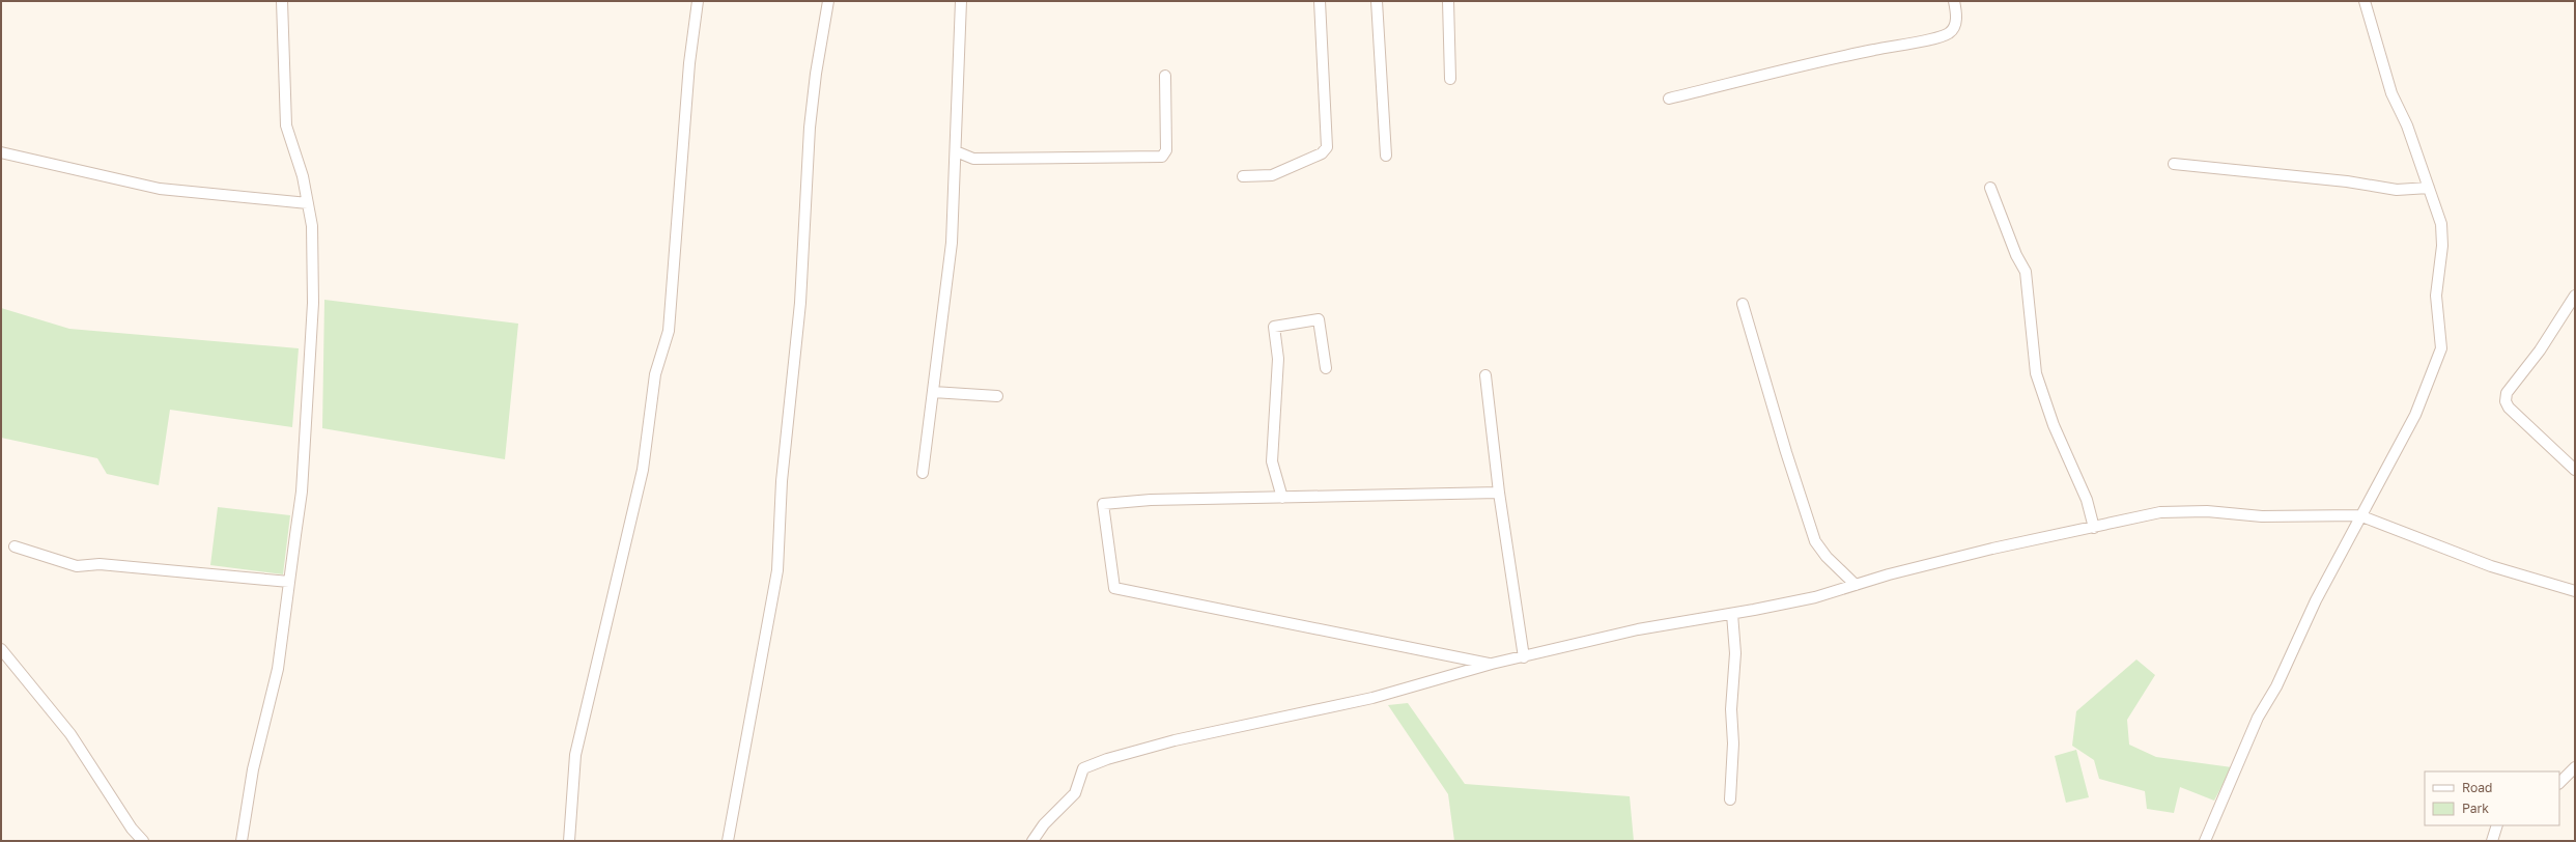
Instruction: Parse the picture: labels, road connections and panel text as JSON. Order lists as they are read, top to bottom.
{
  "legend": ["Road", "Park"]
}
